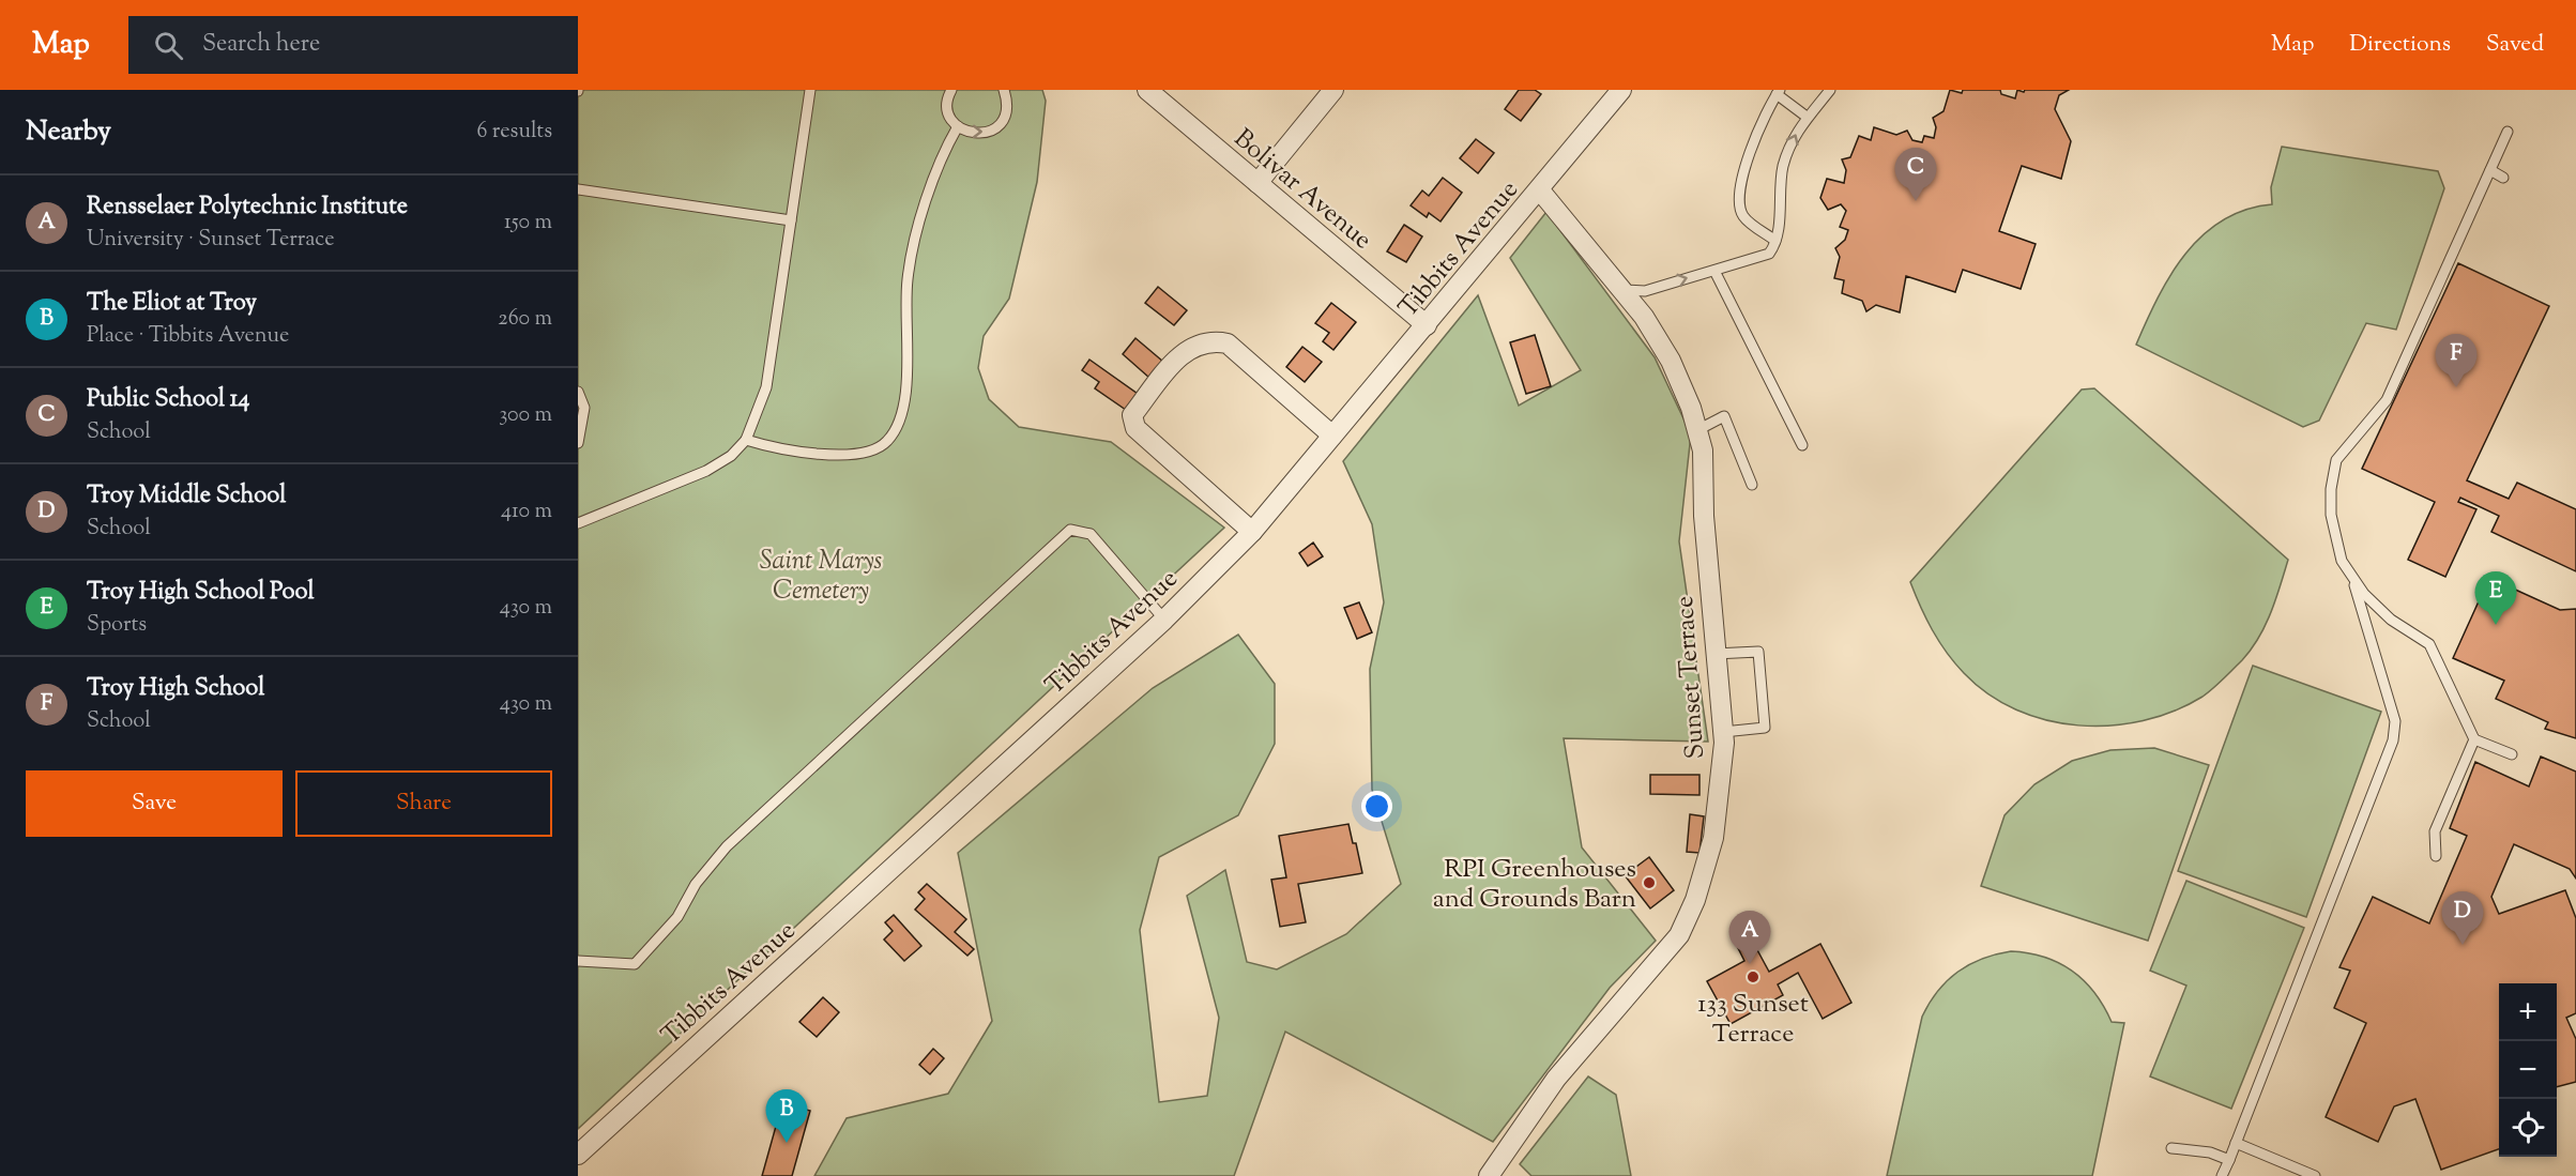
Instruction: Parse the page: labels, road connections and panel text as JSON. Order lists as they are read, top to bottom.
{
  "streets": {
    "street": ["Bolivar Avenue", "Tibbits Avenue", "Sunset Terrace"]
  },
  "crossings": [
    ["Bolivar Avenue", "Tibbits Avenue"],
    ["Tibbits Avenue", "Sunset Terrace"]
  ],
  "parks": ["Saint Marys Cemetery"],
  "places": ["RPI Greenhouses and Grounds Barn", "133 Sunset Terrace"],
  "page": {
    "header": "Map",
    "search": "Search here",
    "nav": ["Map", "Directions", "Saved"],
    "heading": ["Nearby", "6 results"],
    "pins": [
      "C",
      "F",
      "E",
      "D",
      "A",
      "B"
    ],
    "list": [
      {
        "mark": "A",
        "name": "Rensselaer Polytechnic Institute",
        "note": "University · Sunset Terrace",
        "value": "150 m"
      },
      {
        "mark": "B",
        "name": "The Eliot at Troy",
        "note": "Place · Tibbits Avenue",
        "value": "260 m"
      },
      {
        "mark": "C",
        "name": "Public School 14",
        "note": "School",
        "value": "300 m"
      },
      {
        "mark": "D",
        "name": "Troy Middle School",
        "note": "School",
        "value": "410 m"
      },
      {
        "mark": "E",
        "name": "Troy High School Pool",
        "note": "Sports",
        "value": "430 m"
      },
      {
        "mark": "F",
        "name": "Troy High School",
        "note": "School",
        "value": "430 m"
      }
    ],
    "buttons": ["Save", "Share"],
    "map_buttons": ["+", "−"]
  }
}
